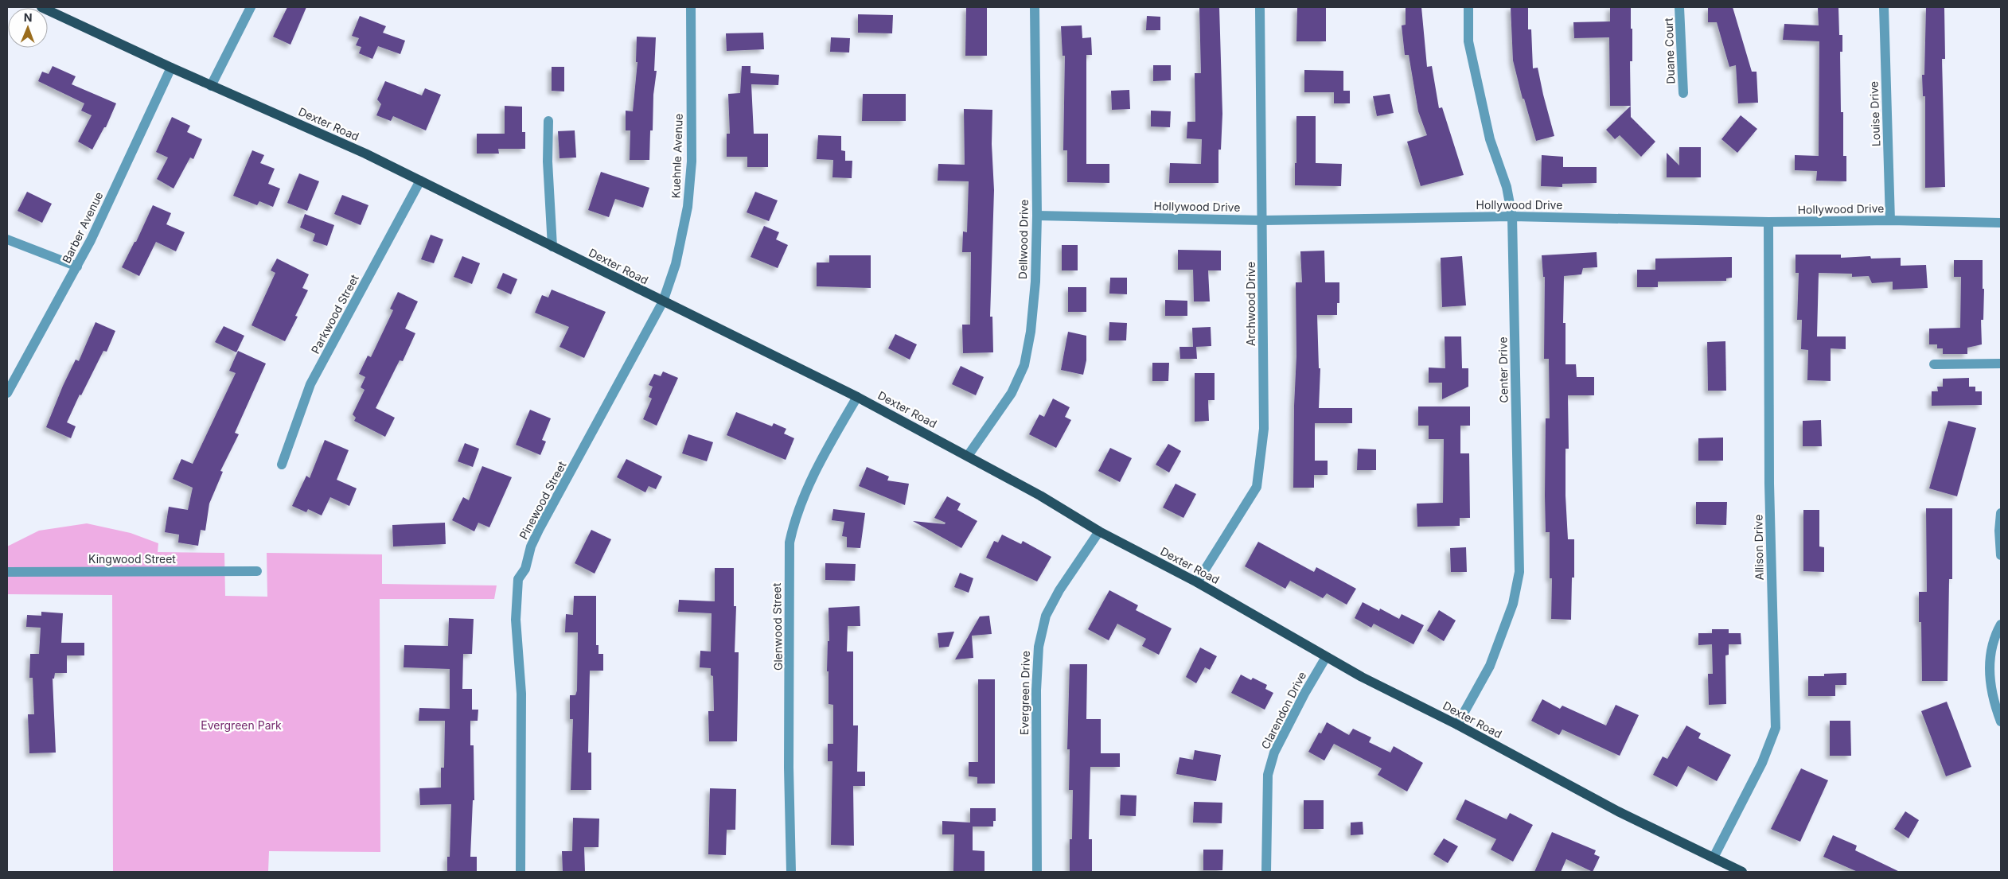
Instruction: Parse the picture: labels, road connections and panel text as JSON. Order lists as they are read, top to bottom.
{
  "streets": {
    "main road": ["Dexter Road"],
    "street": [
      "Duane Court",
      "Louise Drive",
      "Kuehnle Avenue",
      "Hollywood Drive",
      "Barber Avenue",
      "Dellwood Drive",
      "Archwood Drive",
      "Parkwood Street",
      "Center Drive",
      "Pinewood Street",
      "Allison Drive",
      "Kingwood Street",
      "Glenwood Street",
      "Evergreen Drive",
      "Clarendon Drive"
    ]
  },
  "crossings": [
    ["Louise Drive", "Hollywood Drive"],
    ["Dexter Road", "Kuehnle Avenue"],
    ["Dexter Road", "Barber Avenue"],
    ["Dexter Road", "Dellwood Drive"],
    ["Dexter Road", "Archwood Drive"],
    ["Dexter Road", "Parkwood Street"],
    ["Dexter Road", "Center Drive"],
    ["Dexter Road", "Pinewood Street"],
    ["Dexter Road", "Allison Drive"],
    ["Dexter Road", "Glenwood Street"],
    ["Dexter Road", "Evergreen Drive"],
    ["Dexter Road", "Clarendon Drive"],
    ["Kuehnle Avenue", "Pinewood Street"],
    ["Hollywood Drive", "Dellwood Drive"],
    ["Hollywood Drive", "Archwood Drive"],
    ["Hollywood Drive", "Center Drive"],
    ["Hollywood Drive", "Allison Drive"]
  ],
  "parks": ["Evergreen Park"],
  "north": "top"
}
